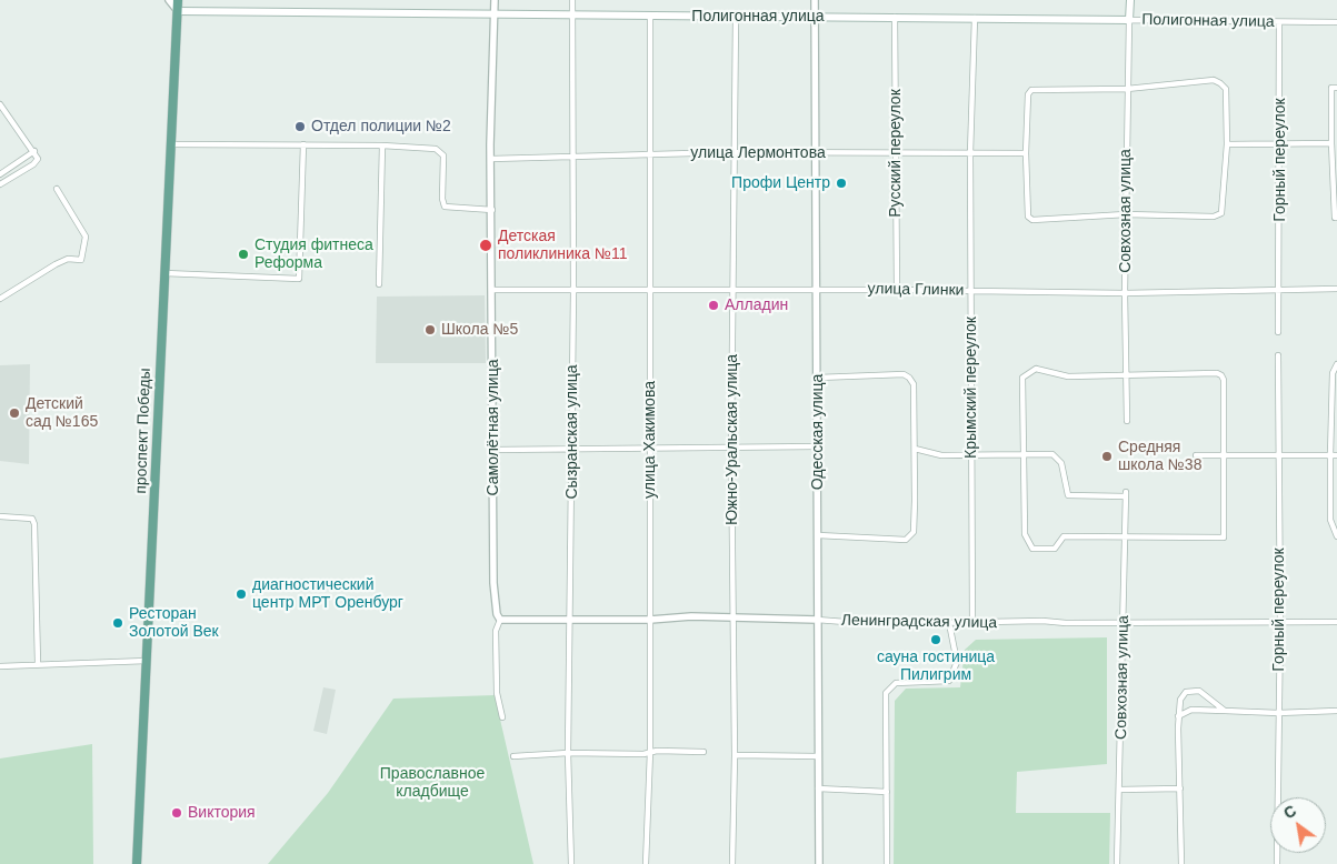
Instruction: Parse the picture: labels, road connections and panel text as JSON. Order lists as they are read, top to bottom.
{
  "streets": {
    "main road": ["Полигонная улица", "Совхозная улица", "проспект Победы"],
    "street": [
      "улица Лермонтова",
      "Русский переулок",
      "Горный переулок",
      "улица Глинки",
      "Крымский переулок",
      "Самолётная улица",
      "Сызранская улица",
      "Одесская улица",
      "улица Хакимова",
      "Южно-Уральская улица",
      "Ленинградская улица"
    ]
  },
  "crossings": [
    ["Полигонная улица", "Русский переулок"],
    ["Полигонная улица", "Горный переулок"],
    ["Полигонная улица", "Совхозная улица"],
    ["Полигонная улица", "Крымский переулок"],
    ["Полигонная улица", "Самолётная улица"],
    ["Полигонная улица", "проспект Победы"],
    ["Полигонная улица", "Сызранская улица"],
    ["Полигонная улица", "Одесская улица"],
    ["Полигонная улица", "улица Хакимова"],
    ["Полигонная улица", "Южно-Уральская улица"],
    ["улица Лермонтова", "Русский переулок"],
    ["улица Лермонтова", "Крымский переулок"],
    ["улица Лермонтова", "Самолётная улица"],
    ["улица Лермонтова", "Сызранская улица"],
    ["улица Лермонтова", "Одесская улица"],
    ["улица Лермонтова", "улица Хакимова"],
    ["улица Лермонтова", "Южно-Уральская улица"],
    ["Русский переулок", "улица Глинки"],
    ["Горный переулок", "улица Глинки"],
    ["Горный переулок", "Ленинградская улица"],
    ["Совхозная улица", "улица Глинки"],
    ["Совхозная улица", "Ленинградская улица"],
    ["улица Глинки", "Крымский переулок"],
    ["улица Глинки", "Самолётная улица"],
    ["улица Глинки", "Сызранская улица"],
    ["улица Глинки", "Одесская улица"],
    ["улица Глинки", "улица Хакимова"],
    ["улица Глинки", "Южно-Уральская улица"],
    ["Крымский переулок", "Ленинградская улица"],
    ["Самолётная улица", "Ленинградская улица"],
    ["Сызранская улица", "Ленинградская улица"],
    ["Одесская улица", "Ленинградская улица"],
    ["улица Хакимова", "Ленинградская улица"],
    ["Южно-Уральская улица", "Ленинградская улица"]
  ],
  "parks": ["Православное кладбище"],
  "places": [
    "Отдел полиции №2",
    "Профи Центр",
    "Детская поликлиника №11",
    "Студия фитнеса Реформа",
    "Алладин",
    "Школа №5",
    "Детский сад №165",
    "Средняя школа №38",
    "диагностический центр МРТ Оренбург",
    "Ресторан Золотой Век",
    "сауна гостиница Пилигрим",
    "Виктория"
  ],
  "north": "top left"
}
